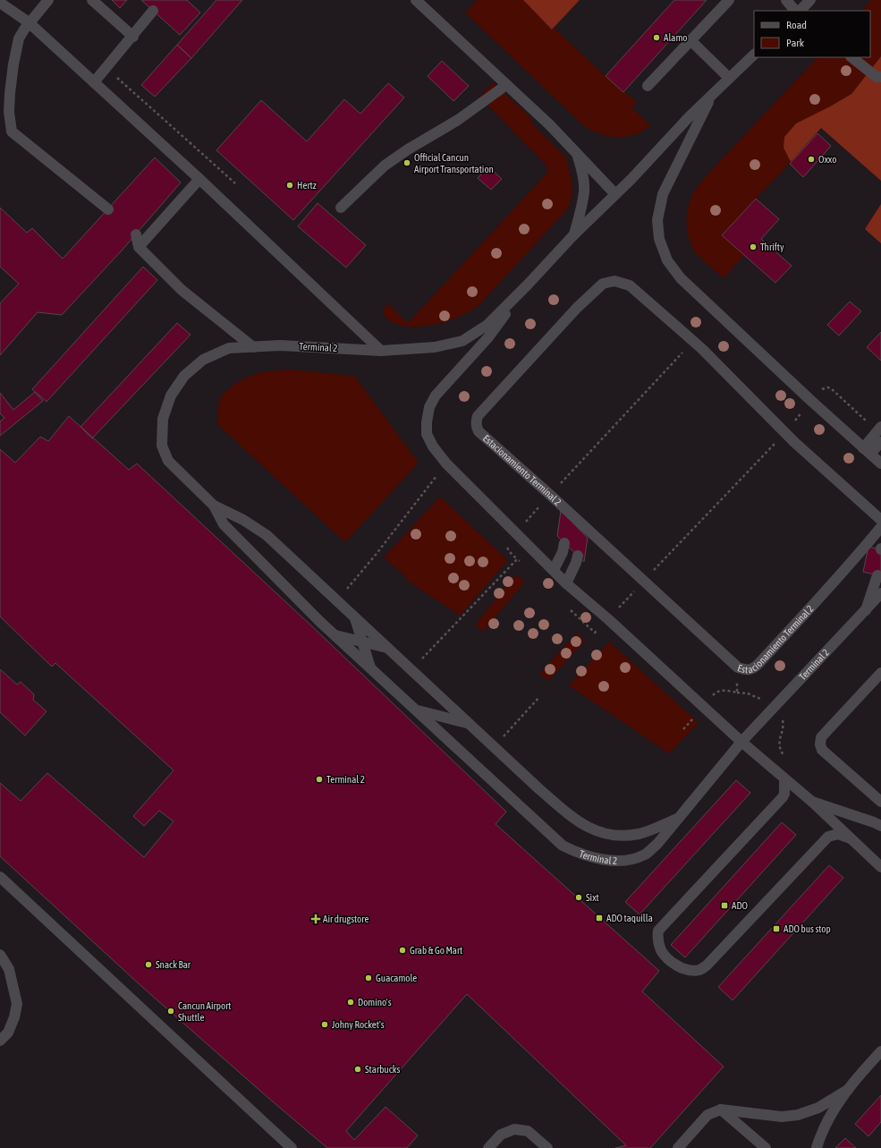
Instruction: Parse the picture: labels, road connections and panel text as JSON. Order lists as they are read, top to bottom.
{
  "streets": {
    "street": ["Terminal 2", "Estacionamiento Terminal 2"]
  },
  "places": {
    "other": [
      "Alamo",
      "Oxxo",
      "Official Cancun Airport Transportation",
      "Hertz",
      "Thrifty",
      "Terminal 2",
      "Sixt",
      "Grab & Go Mart",
      "Snack Bar",
      "Guacamole",
      "Domino's",
      "Cancun Airport Shuttle",
      "Johny Rocket's",
      "Starbucks"
    ],
    "transit": ["ADO", "ADO taquilla", "ADO bus stop"],
    "health": ["Air drugstore"]
  },
  "legend": ["Road", "Park"]
}
